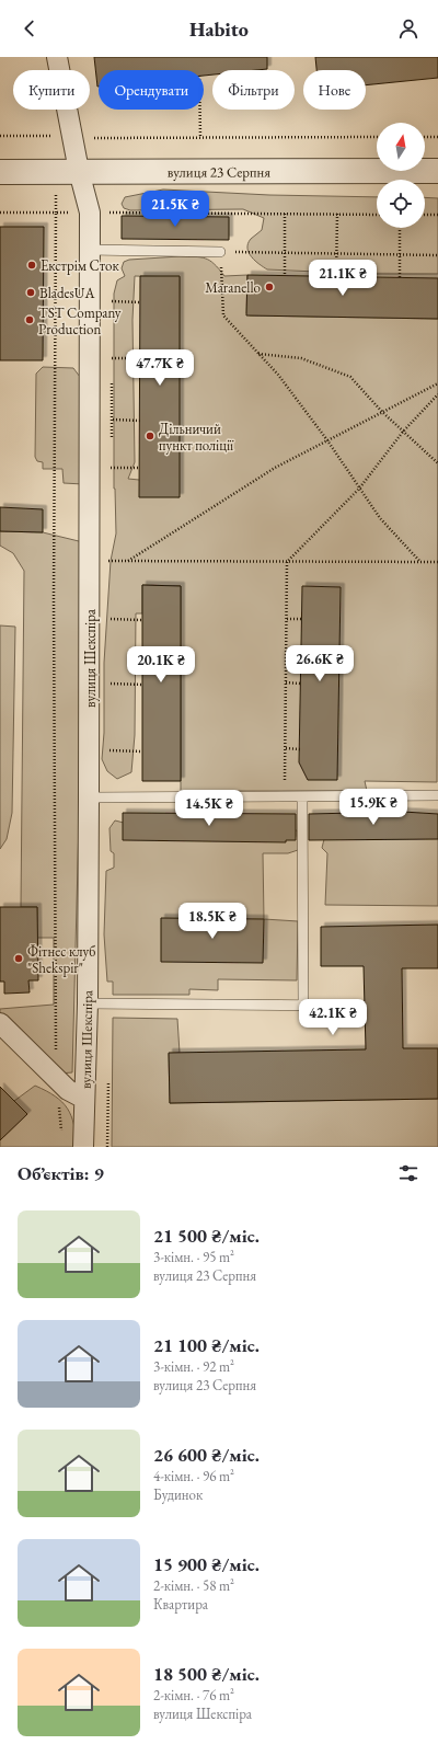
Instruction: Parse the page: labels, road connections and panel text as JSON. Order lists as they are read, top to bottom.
{
  "streets": {
    "street": ["вулиця 23 Серпня", "вулиця Шекспіра"]
  },
  "crossings": [
    ["вулиця 23 Серпня", "вулиця Шекспіра"]
  ],
  "places": [
    "Екстрім Сток",
    "Maranello",
    "BladesUA",
    "TST Company Production",
    "Дільничий пункт поліції",
    "Фітнес клуб \"Shekspir\""
  ],
  "north": "top",
  "page": {
    "header": "Habito",
    "chip": [
      "Купити",
      "Орендувати",
      "Фільтри",
      "Нове"
    ],
    "price": [
      "21.5K ₴",
      "21.1K ₴",
      "47.7K ₴",
      "26.6K ₴",
      "20.1K ₴",
      "15.9K ₴",
      "14.5K ₴",
      "18.5K ₴",
      "42.1K ₴"
    ],
    "heading": "Об’єктів: 9",
    "list": [
      {
        "name": "21 500 ₴/міс.",
        "note": "3-кімн. · 95 m² · вулиця 23 Серпня"
      },
      {
        "name": "21 100 ₴/міс.",
        "note": "3-кімн. · 92 m² · вулиця 23 Серпня"
      },
      {
        "name": "26 600 ₴/міс.",
        "note": "4-кімн. · 96 m² · Будинок"
      },
      {
        "name": "15 900 ₴/міс.",
        "note": "2-кімн. · 58 m² · Квартира"
      },
      {
        "name": "18 500 ₴/міс.",
        "note": "2-кімн. · 76 m² · вулиця Шекспіра"
      }
    ]
  }
}
